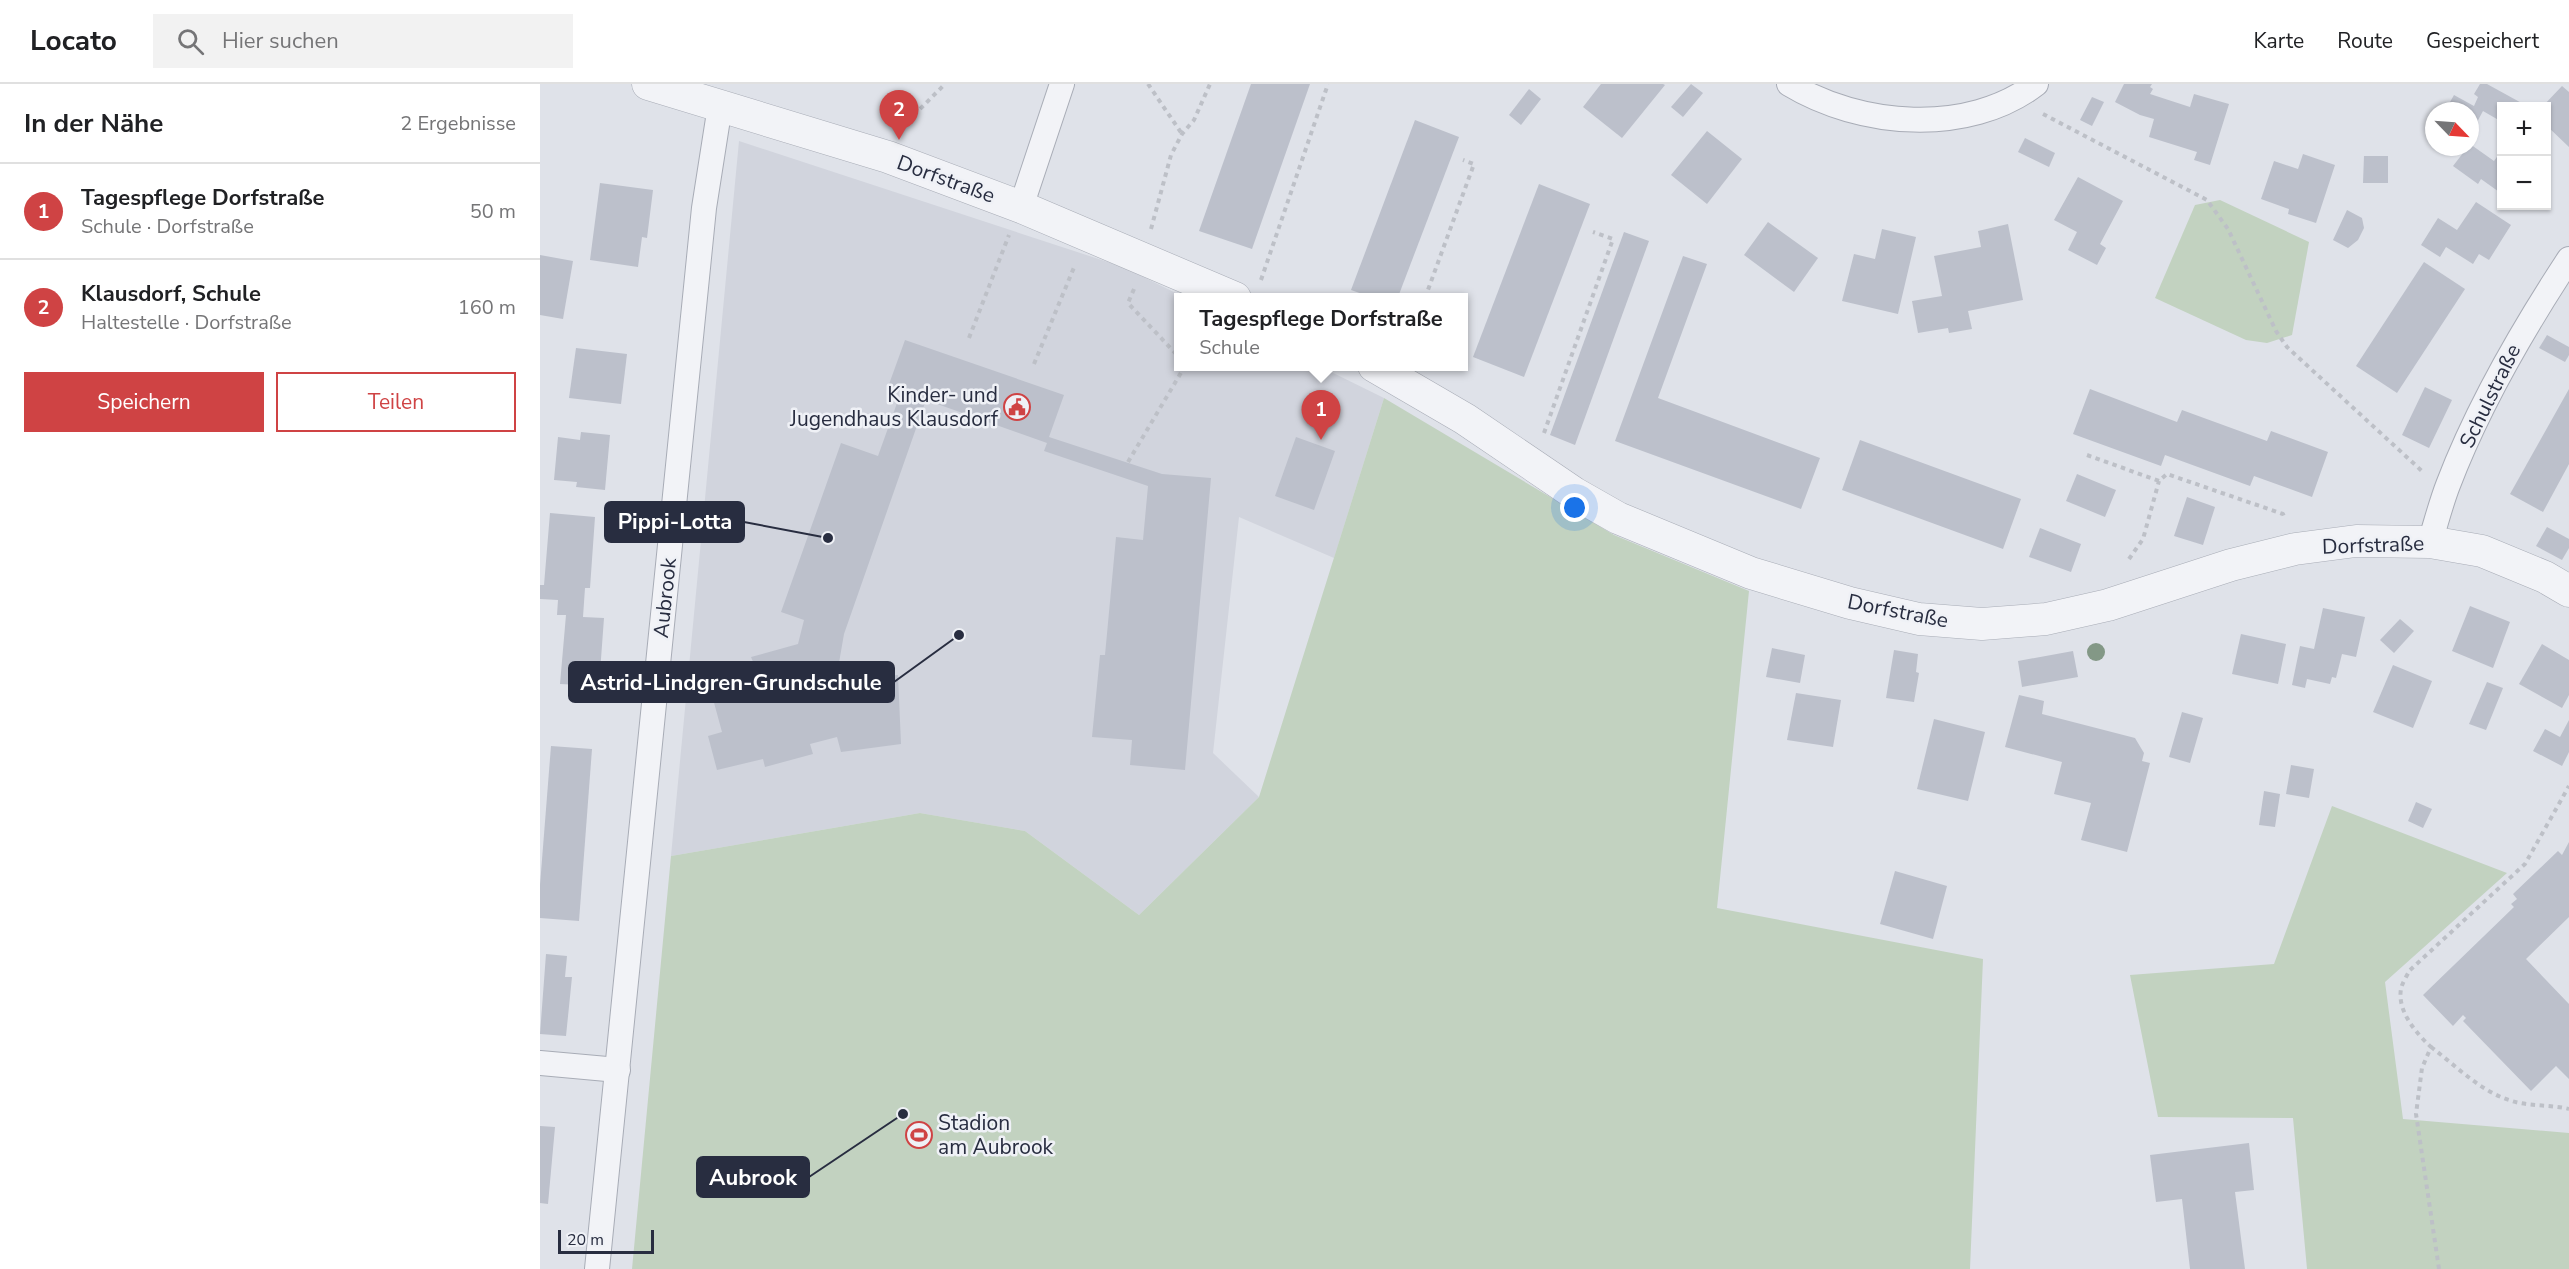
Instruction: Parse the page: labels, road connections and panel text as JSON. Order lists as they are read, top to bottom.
{
  "streets": {
    "street": ["Dorfstraße", "Schulstraße", "Aubrook"]
  },
  "crossings": [
    ["Dorfstraße", "Schulstraße"],
    ["Dorfstraße", "Aubrook"]
  ],
  "places": {
    "public building": ["Kinder- und Jugendhaus Klausdorf"],
    "other": ["Pippi-Lotta", "Astrid-Lindgren-Grundschule", "Aubrook"],
    "sports": ["Stadion am Aubrook"]
  },
  "scale_bar": "20 m",
  "north": "bottom right",
  "page": {
    "header": "Locato",
    "search": "Hier suchen",
    "nav": ["Karte", "Route", "Gespeichert"],
    "heading": ["In der Nähe", "2 Ergebnisse"],
    "pins": ["2", "1"],
    "map_buttons": ["+", "−"],
    "list": [
      {
        "mark": "1",
        "name": "Tagespflege Dorfstraße",
        "note": "Schule · Dorfstraße",
        "value": "50 m"
      },
      {
        "mark": "2",
        "name": "Klausdorf, Schule",
        "note": "Haltestelle · Dorfstraße",
        "value": "160 m"
      }
    ],
    "popup": ["Tagespflege Dorfstraße", "Schule"],
    "buttons": ["Speichern", "Teilen"],
    "scale": "20 m"
  }
}
